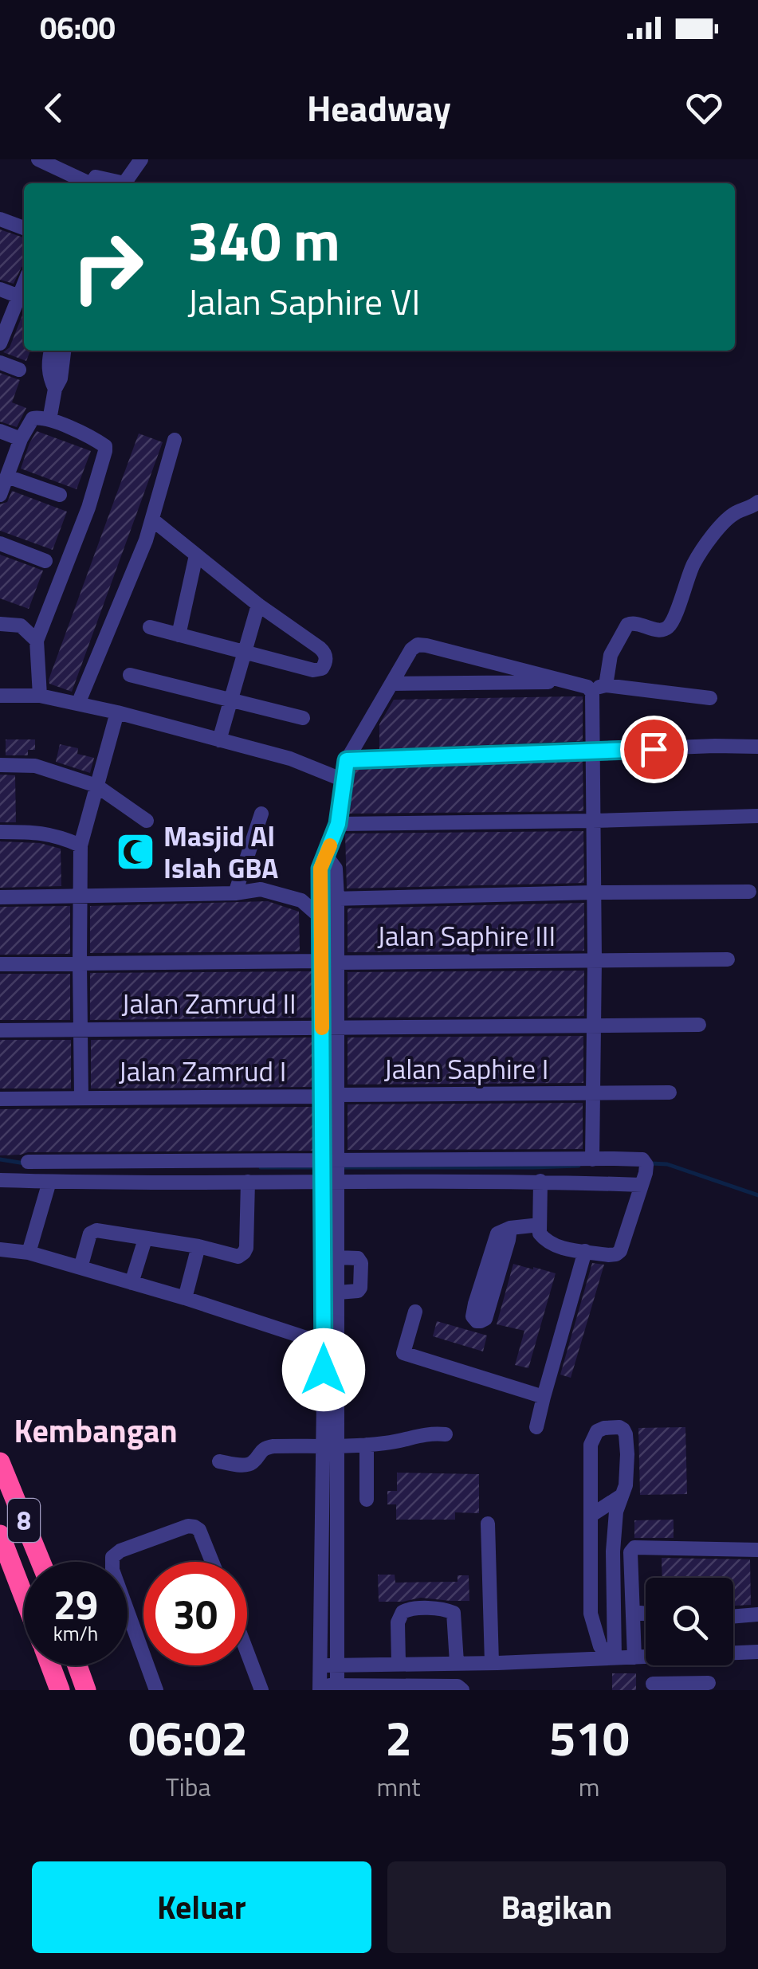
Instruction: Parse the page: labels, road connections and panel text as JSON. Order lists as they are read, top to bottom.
{
  "streets": {
    "highway": ["8"],
    "street": [
      "Jalan Saphire III",
      "Jalan Zamrud II",
      "Jalan Saphire I",
      "Jalan Zamrud I"
    ]
  },
  "crossings": [
    ["Jalan Saphire I", "Jalan Zamrud I"]
  ],
  "districts": ["Kembangan"],
  "places": {
    "mosque": ["Masjid Al Islah GBA"]
  },
  "page": {
    "status": "06:00",
    "header": "Headway",
    "turn": ["340 m", "Jalan Saphire VI"],
    "speed": "29 km/h",
    "limit": "30",
    "eta": [
      "06:02",
      "Tiba",
      "2",
      "mnt",
      "510",
      "m"
    ],
    "buttons": ["Keluar", "Bagikan"]
  }
}
